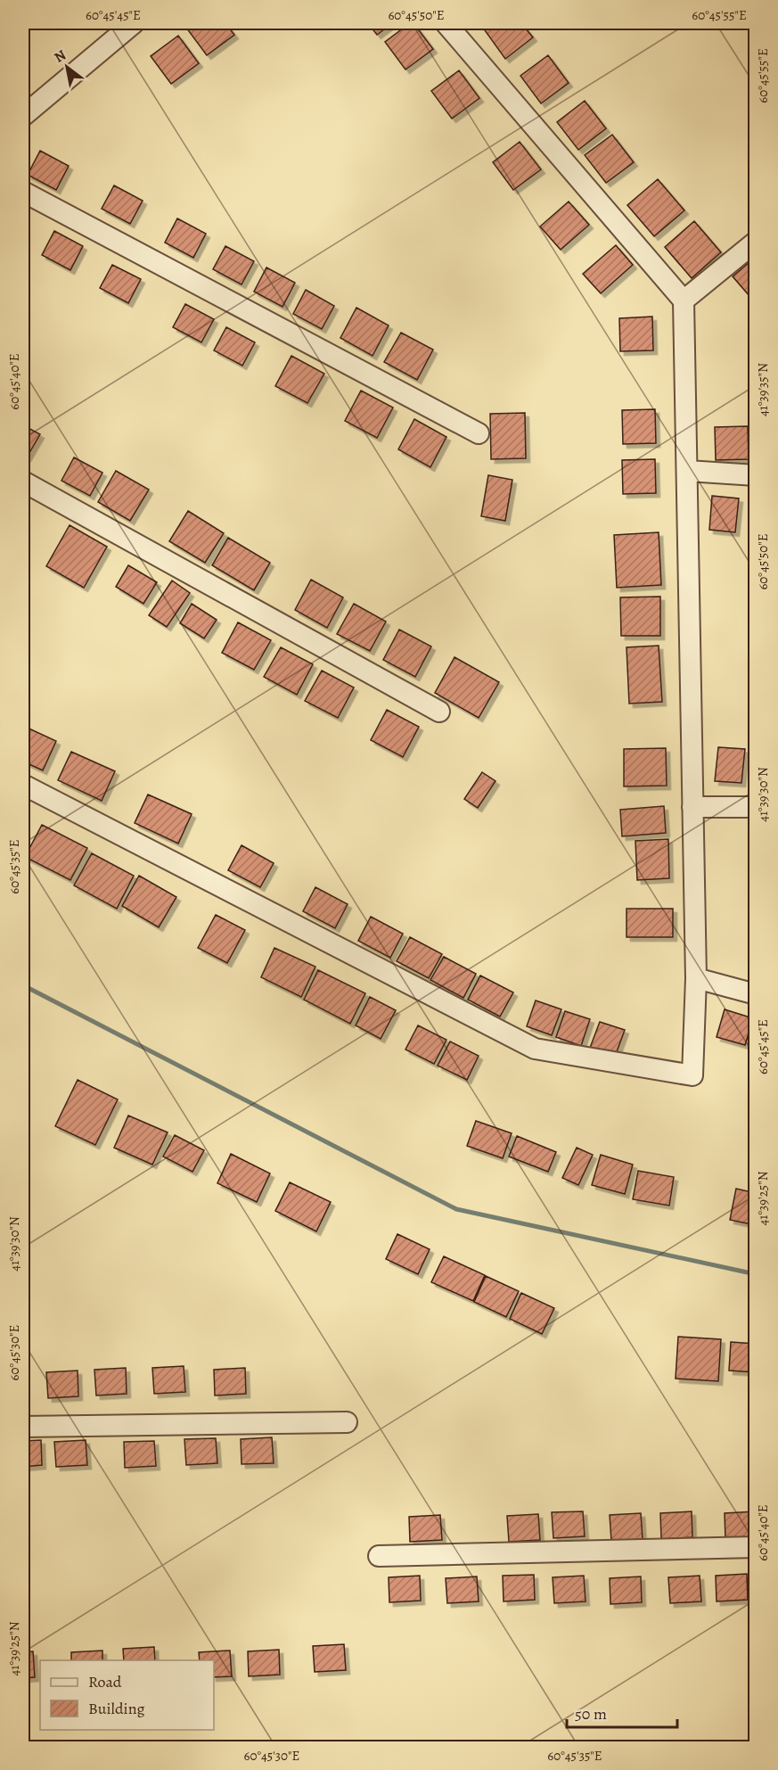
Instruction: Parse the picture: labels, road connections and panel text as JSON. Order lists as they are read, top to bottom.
{
  "legend": ["Road", "Building"],
  "scale_bar": "50 m",
  "north": "top left",
  "coordinates": [
    "60°45'45\"E",
    "60°45'50\"E",
    "60°45'55\"E",
    "60°45'40\"E",
    "41°39'35\"N",
    "41°39'30\"N",
    "60°45'35\"E",
    "41°39'25\"N",
    "60°45'30\"E"
  ]
}
